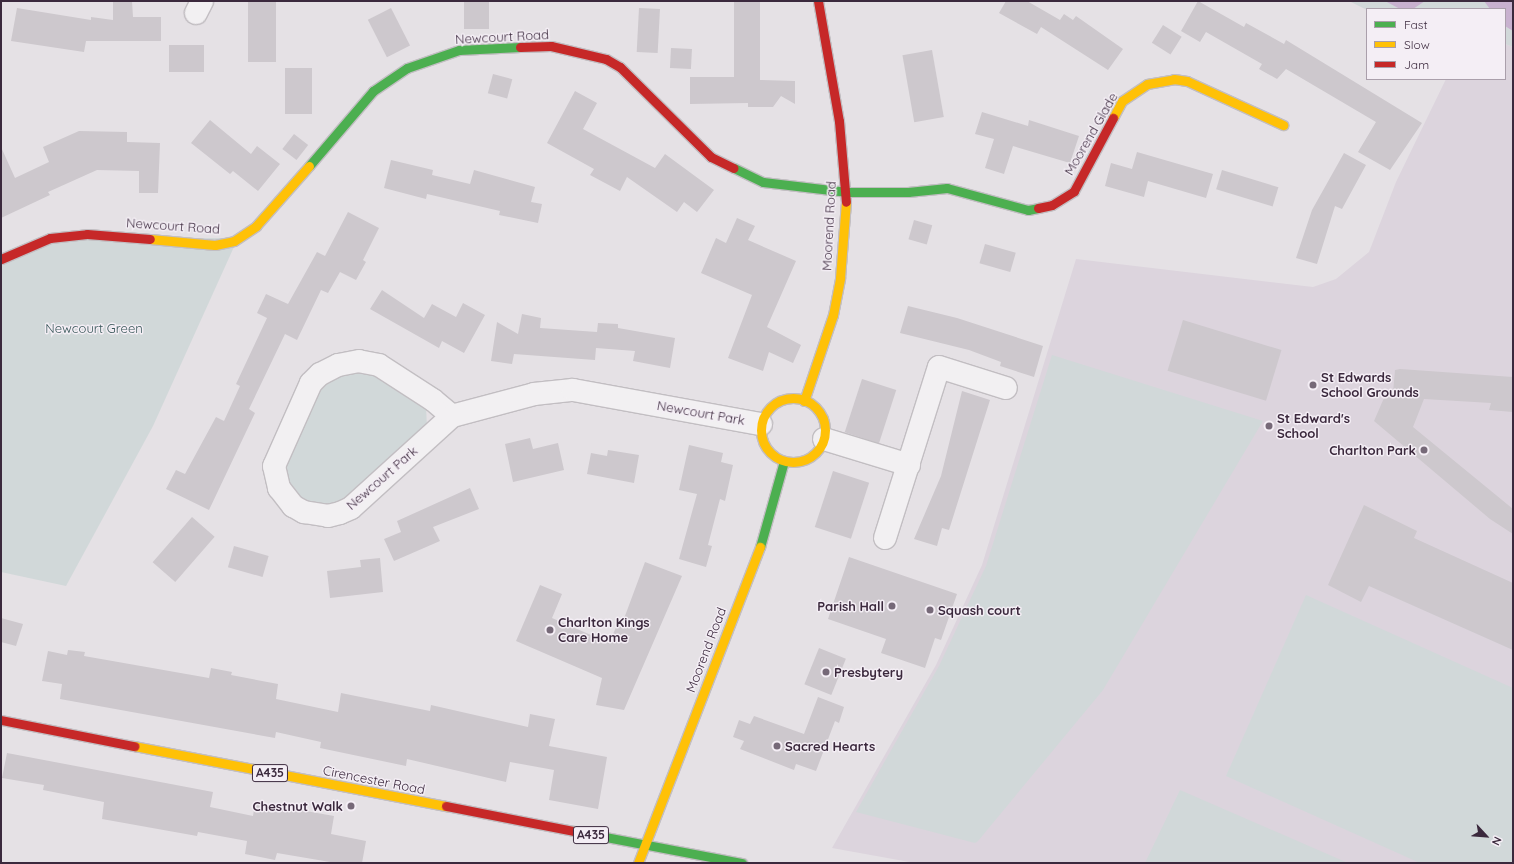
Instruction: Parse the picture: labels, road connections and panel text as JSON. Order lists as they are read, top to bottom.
{
  "streets": {
    "street": [
      "Newcourt Road",
      "Moorend Glade",
      "Moorend Road",
      "Newcourt Park",
      "A435",
      "Cirencester Road"
    ]
  },
  "crossings": [
    ["Newcourt Road", "Moorend Glade"],
    ["Newcourt Road", "Moorend Road"],
    ["Moorend Glade", "Moorend Road"],
    ["Moorend Road", "Newcourt Park"],
    ["Moorend Road", "Cirencester Road"]
  ],
  "parks": ["Newcourt Green"],
  "places": [
    "St Edwards School Grounds",
    "St Edward's School",
    "Charlton Park",
    "Parish Hall",
    "Squash court",
    "Charlton Kings Care Home",
    "Presbytery",
    "Sacred Hearts",
    "Chestnut Walk"
  ],
  "legend": ["Fast", "Slow", "Jam"],
  "north": "bottom right"
}
